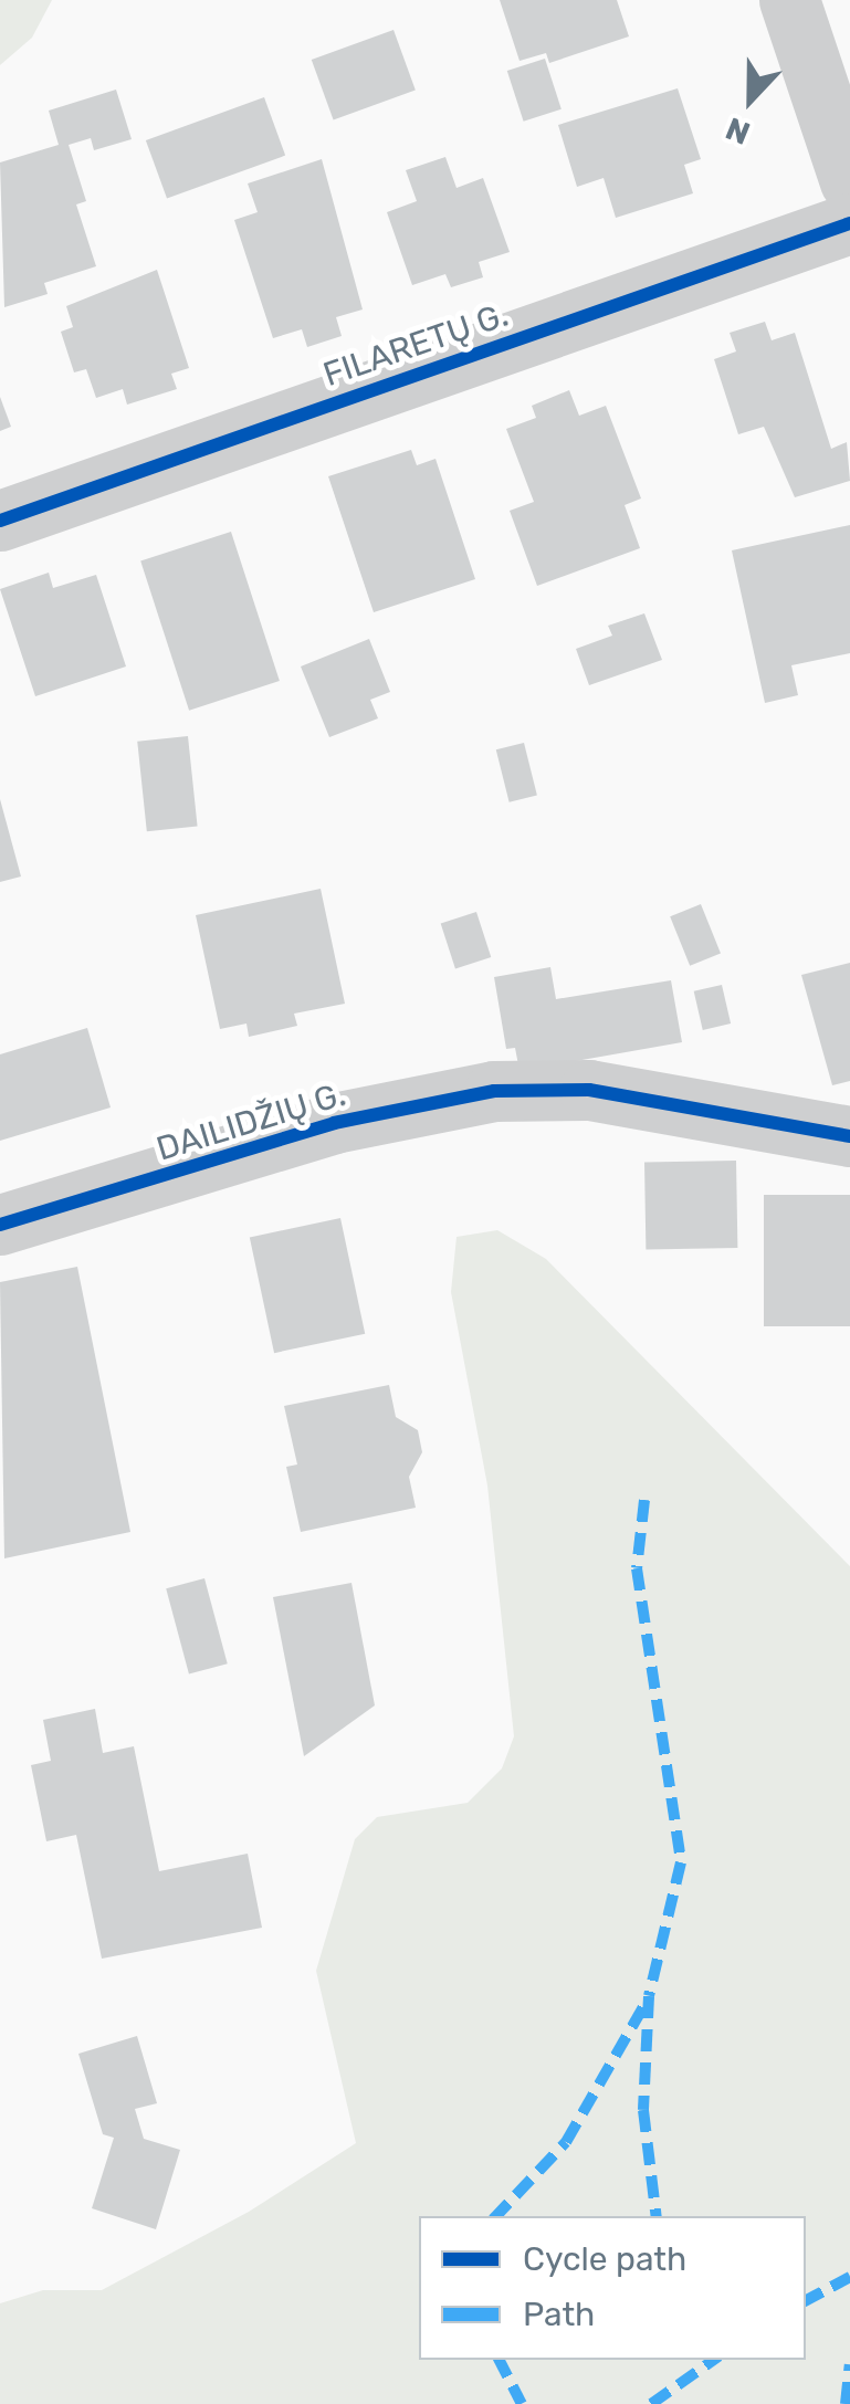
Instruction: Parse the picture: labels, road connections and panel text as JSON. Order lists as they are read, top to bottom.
{
  "streets": {
    "street": ["FILARETŲ G.", "DAILIDŽIŲ G."]
  },
  "legend": ["Cycle path", "Path"],
  "north": "bottom"
}
